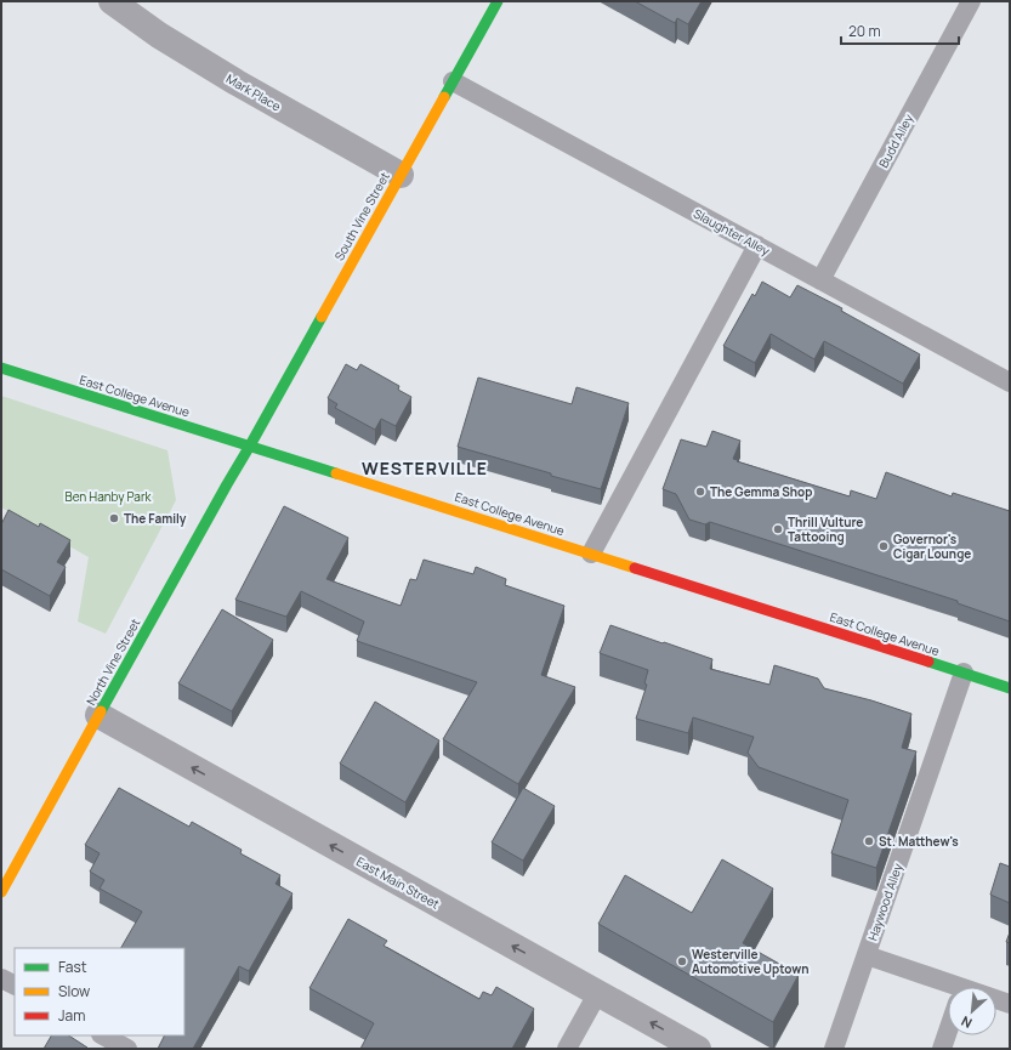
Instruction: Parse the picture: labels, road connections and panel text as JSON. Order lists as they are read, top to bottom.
{
  "streets": {
    "street": [
      "Mark Place",
      "South Vine Street",
      "East College Avenue",
      "North Vine Street",
      "East Main Street"
    ],
    "lane": ["Budd Alley", "Slaughter Alley", "Haywood Alley"]
  },
  "crossings": [
    ["Mark Place", "South Vine Street"],
    ["Budd Alley", "Slaughter Alley"],
    ["South Vine Street", "Slaughter Alley"],
    ["South Vine Street", "East College Avenue"],
    ["South Vine Street", "North Vine Street"],
    ["East College Avenue", "North Vine Street"],
    ["East College Avenue", "Haywood Alley"],
    ["North Vine Street", "East Main Street"]
  ],
  "one_way": ["East Main Street"],
  "districts": ["WESTERVILLE"],
  "parks": ["Ben Hanby Park"],
  "places": [
    "The Gemma Shop",
    "The Family",
    "Thrill Vulture Tattooing",
    "Governor's Cigar Lounge",
    "St. Matthew's",
    "Westerville Automotive Uptown"
  ],
  "legend": ["Fast", "Slow", "Jam"],
  "scale_bar": "20 m",
  "north": "bottom left"
}
